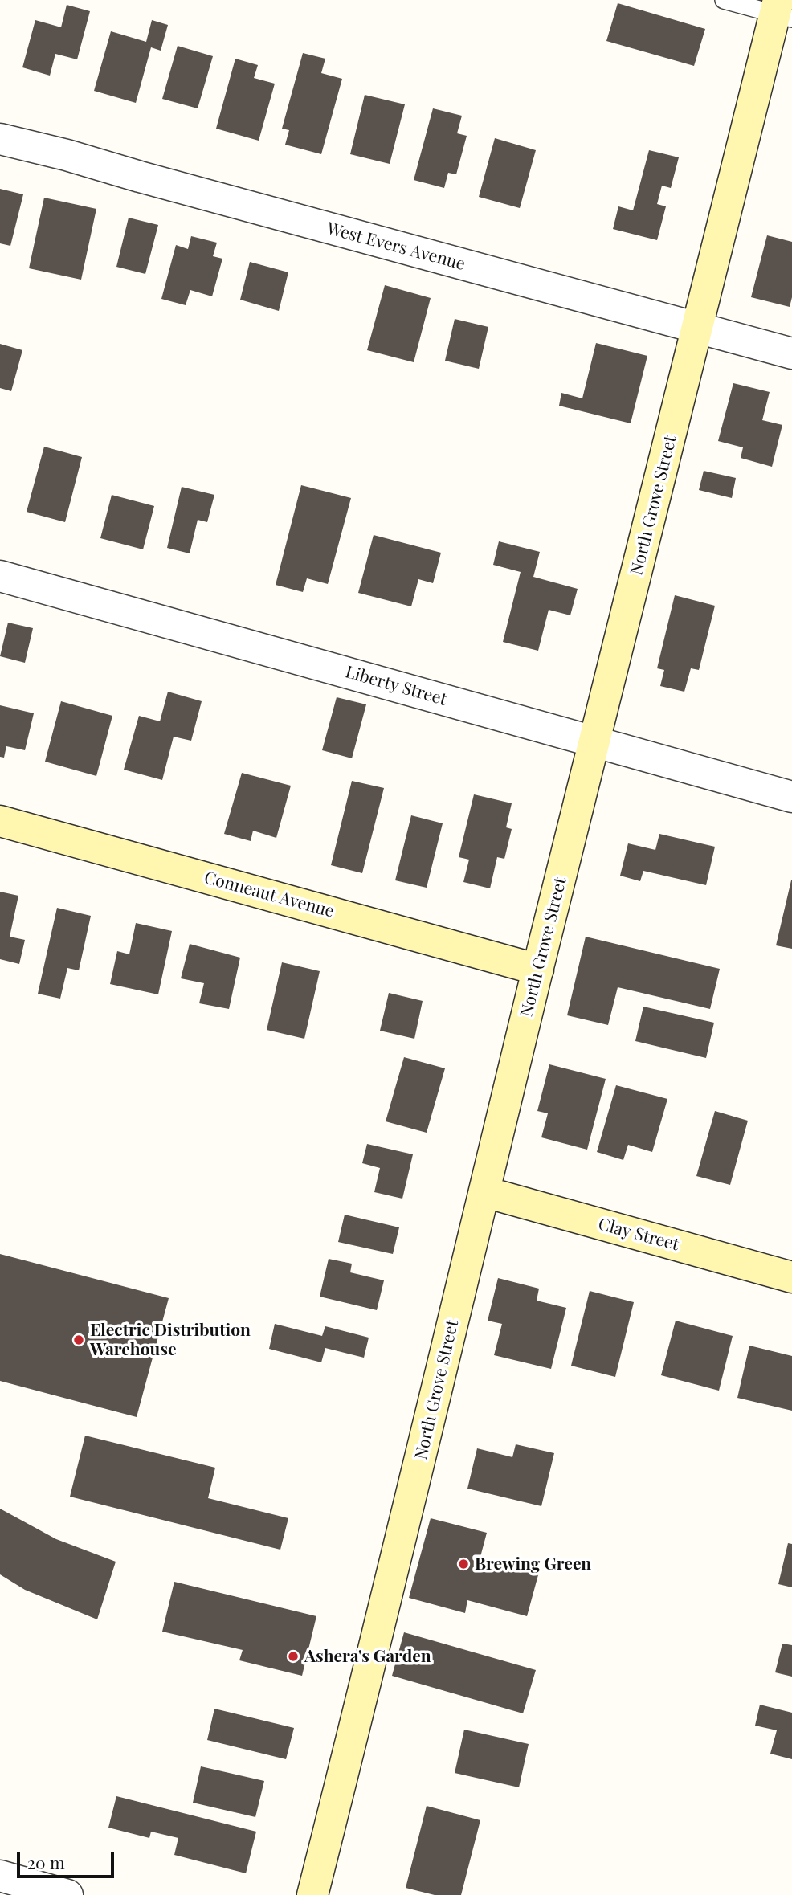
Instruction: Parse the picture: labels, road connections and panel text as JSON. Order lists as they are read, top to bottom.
{
  "streets": {
    "street": [
      "West Evers Avenue",
      "North Grove Street",
      "Liberty Street",
      "Conneaut Avenue",
      "Clay Street"
    ]
  },
  "crossings": [
    ["West Evers Avenue", "North Grove Street"],
    ["North Grove Street", "Liberty Street"],
    ["North Grove Street", "Conneaut Avenue"],
    ["North Grove Street", "Clay Street"]
  ],
  "places": ["Electric Distribution Warehouse", "Brewing Green", "Ashera's Garden"],
  "scale_bar": "20 m"
}
